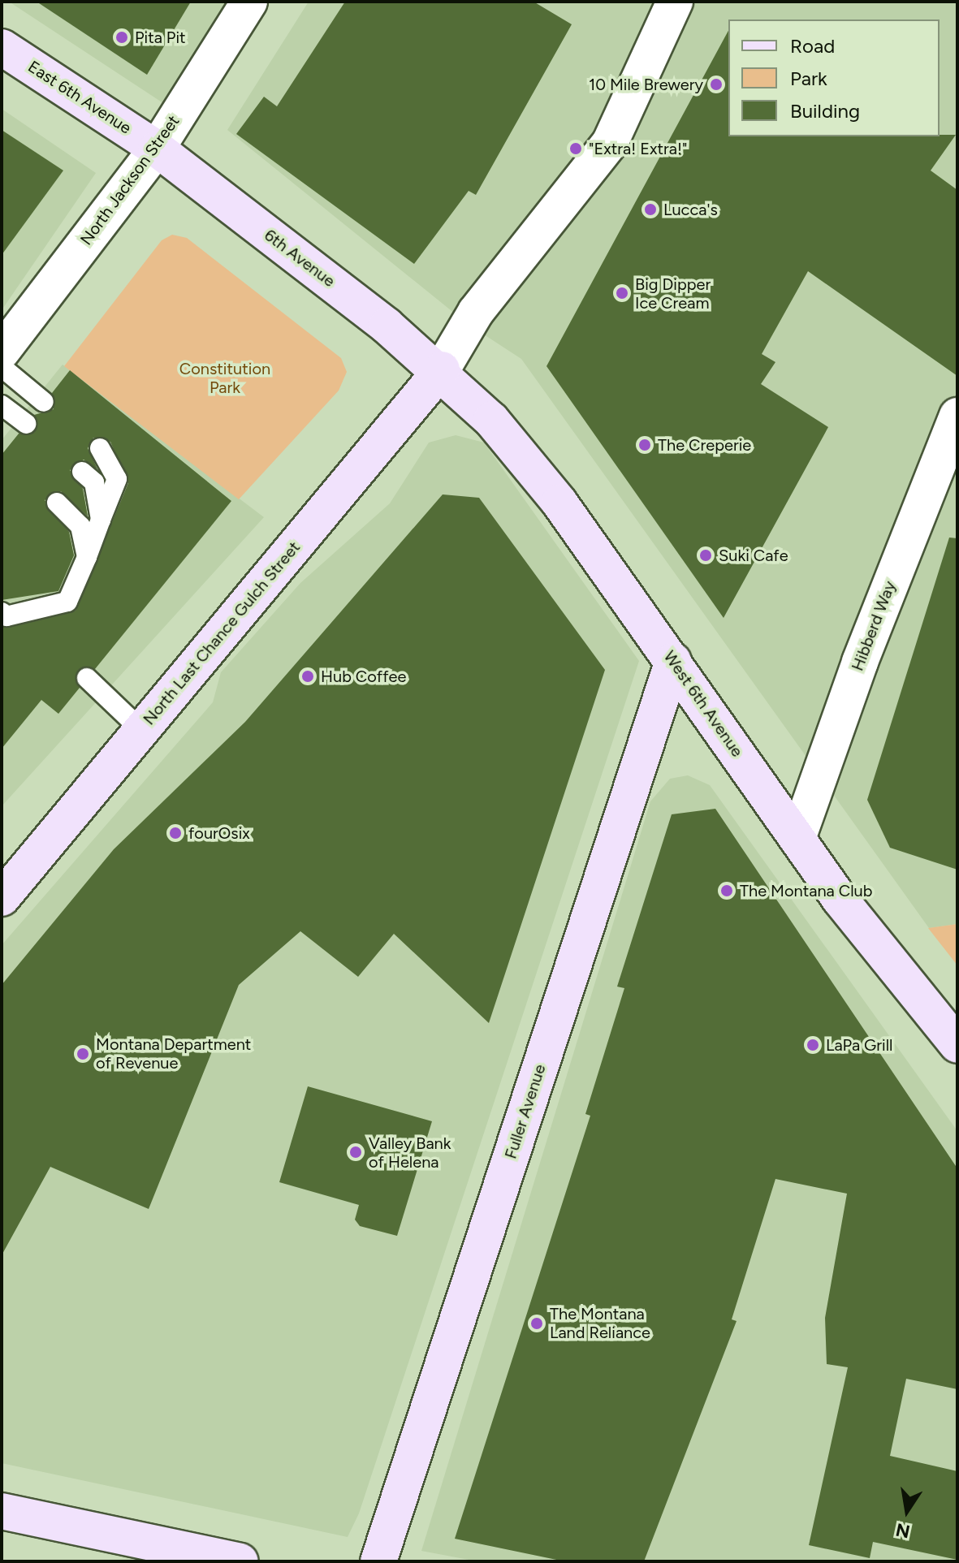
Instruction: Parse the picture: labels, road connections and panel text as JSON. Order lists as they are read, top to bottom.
{
  "streets": {
    "street": [
      "East 6th Avenue",
      "North Jackson Street",
      "6th Avenue",
      "Hibberd Way",
      "North Last Chance Gulch Street",
      "West 6th Avenue",
      "Fuller Avenue"
    ]
  },
  "crossings": [
    ["East 6th Avenue", "North Jackson Street"],
    ["East 6th Avenue", "6th Avenue"],
    ["North Jackson Street", "6th Avenue"],
    ["6th Avenue", "North Last Chance Gulch Street"],
    ["6th Avenue", "West 6th Avenue"],
    ["Hibberd Way", "West 6th Avenue"],
    ["North Last Chance Gulch Street", "West 6th Avenue"],
    ["West 6th Avenue", "Fuller Avenue"]
  ],
  "parks": ["Constitution Park"],
  "places": [
    "Pita Pit",
    "10 Mile Brewery",
    "\"Extra! Extra!\"",
    "Lucca's",
    "Big Dipper Ice Cream",
    "The Creperie",
    "Suki Cafe",
    "Hub Coffee",
    "fourOsix",
    "The Montana Club",
    "LaPa Grill",
    "Montana Department of Revenue",
    "Valley Bank of Helena",
    "The Montana Land Reliance"
  ],
  "legend": ["Road", "Park", "Building"],
  "north": "bottom"
}
